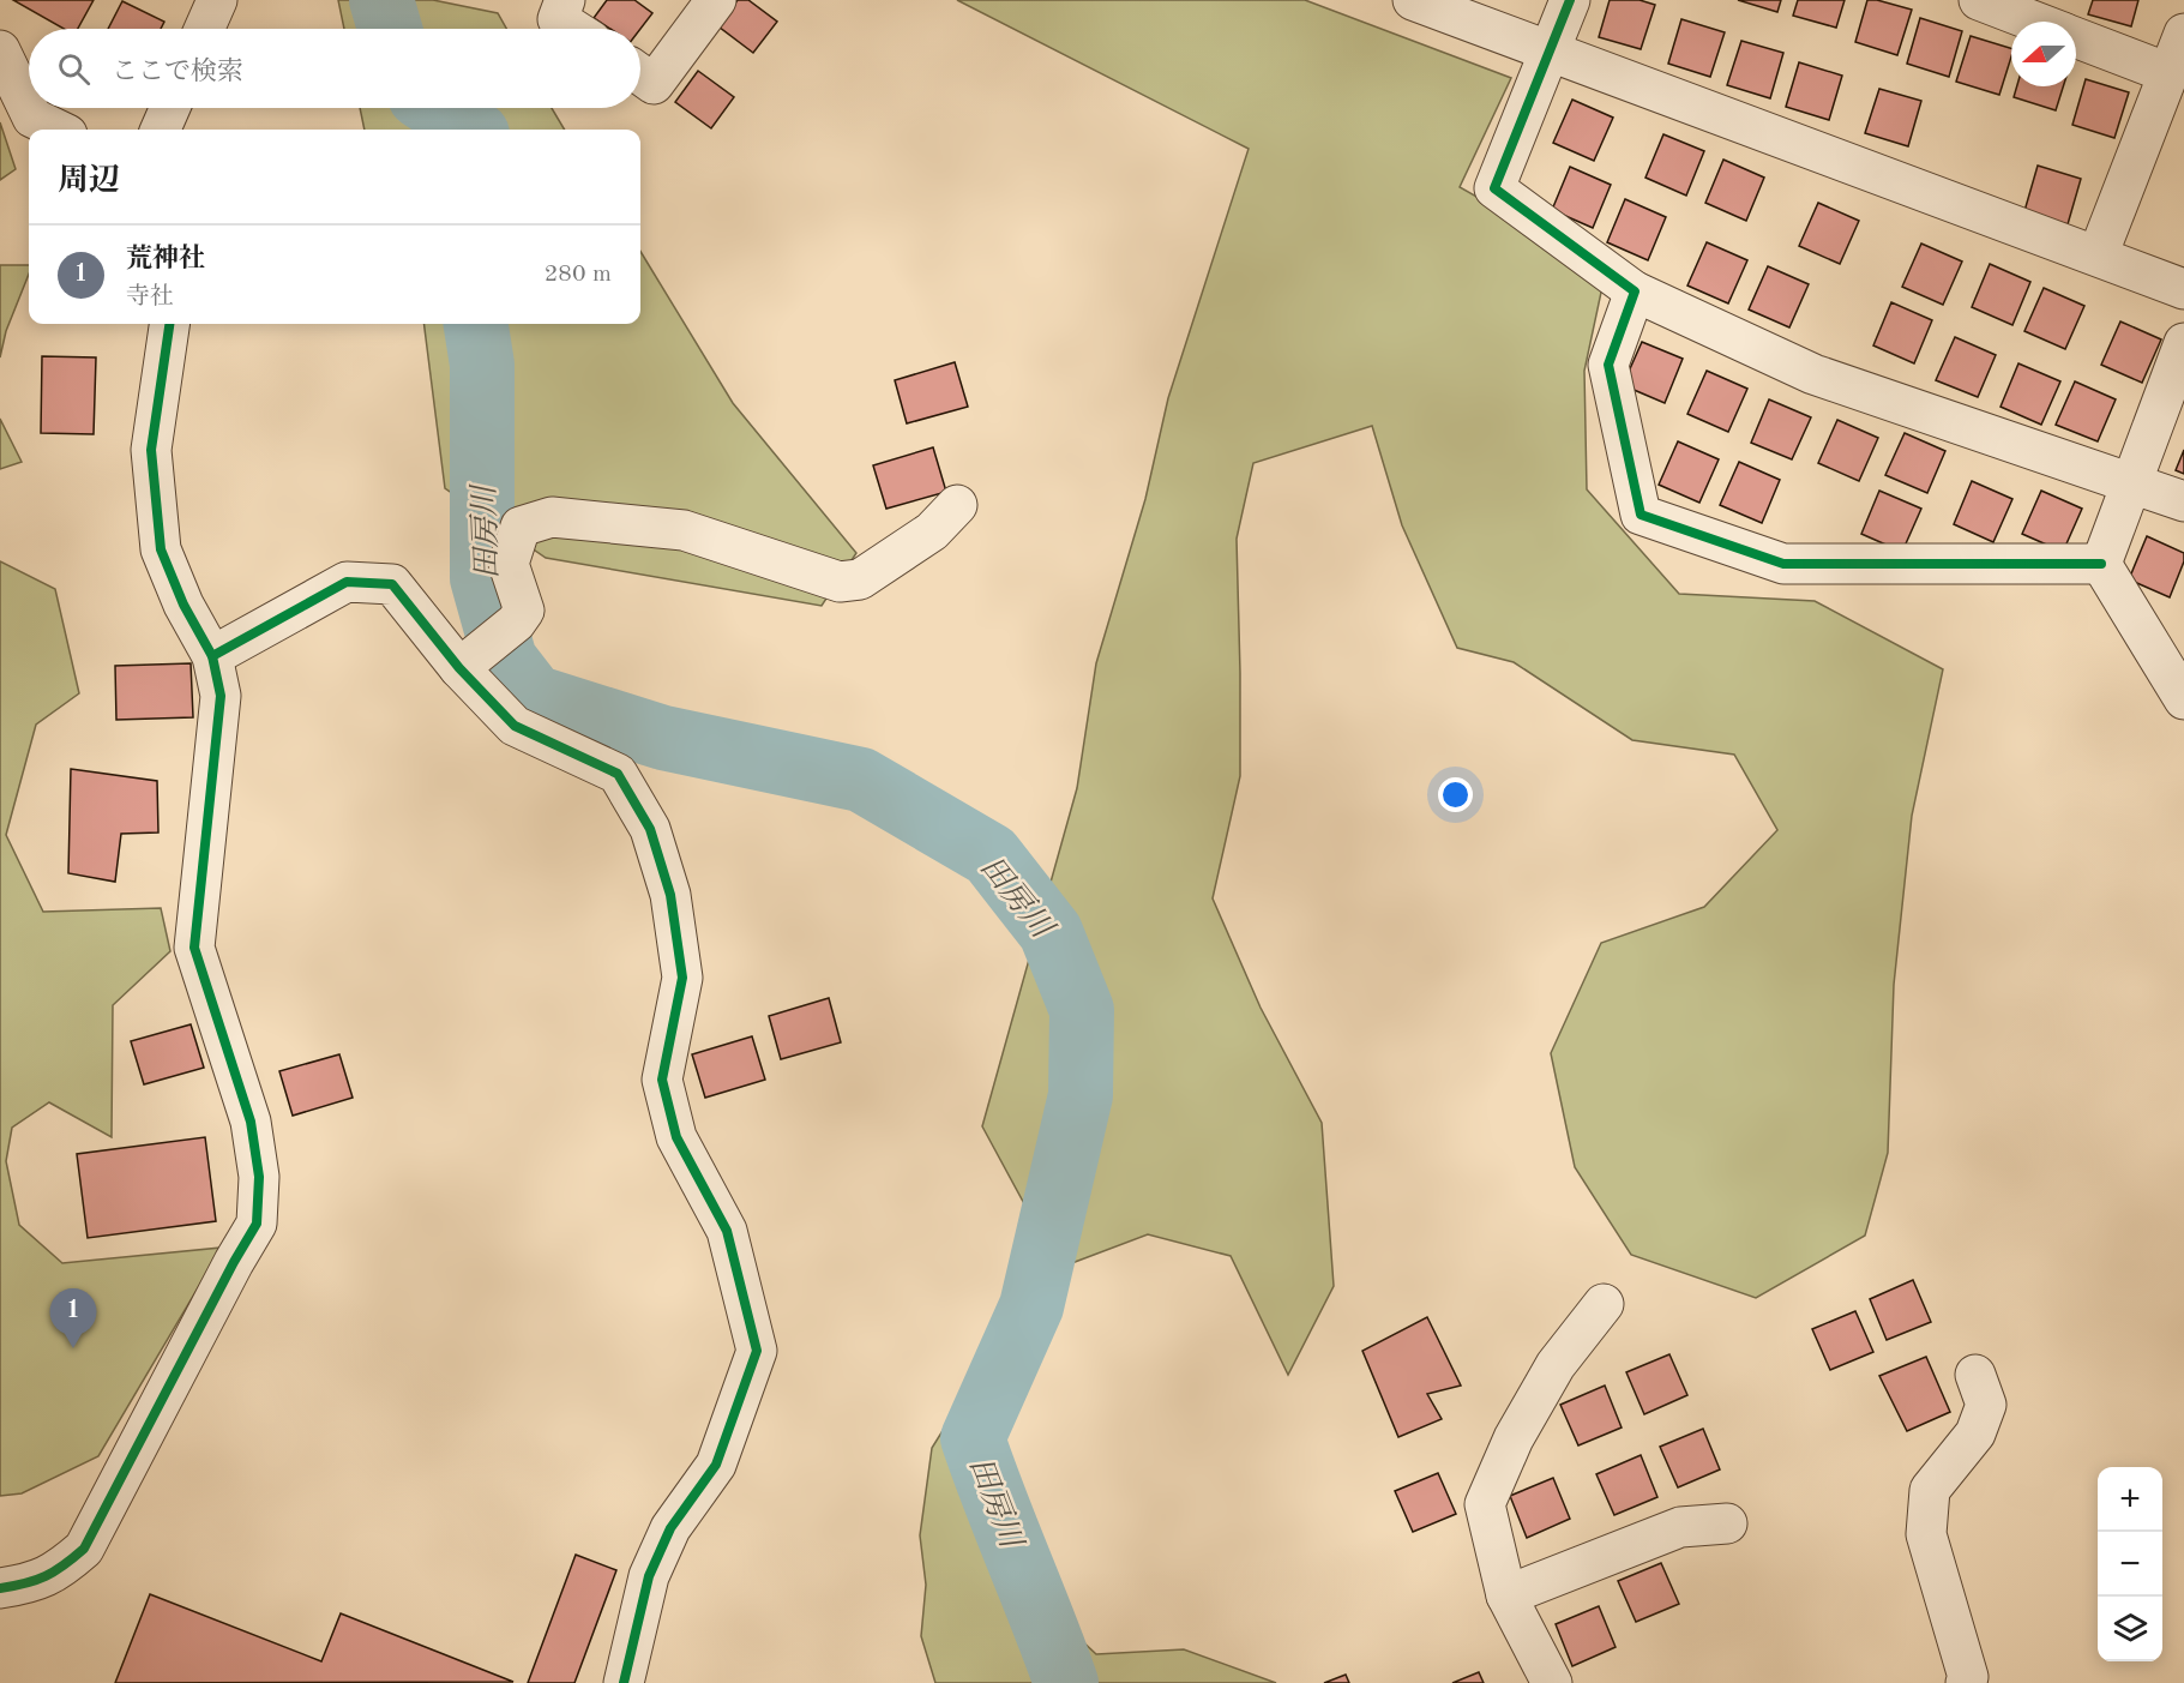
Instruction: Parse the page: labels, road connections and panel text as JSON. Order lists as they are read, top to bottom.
{
  "water": ["田房川"],
  "north": "left",
  "page": {
    "search": "ここで検索",
    "heading": "周辺",
    "list": [
      {
        "mark": "1",
        "name": "荒神社",
        "note": "寺社",
        "value": "280 m"
      }
    ],
    "pins": "1",
    "map_buttons": ["+", "−"]
  }
}
